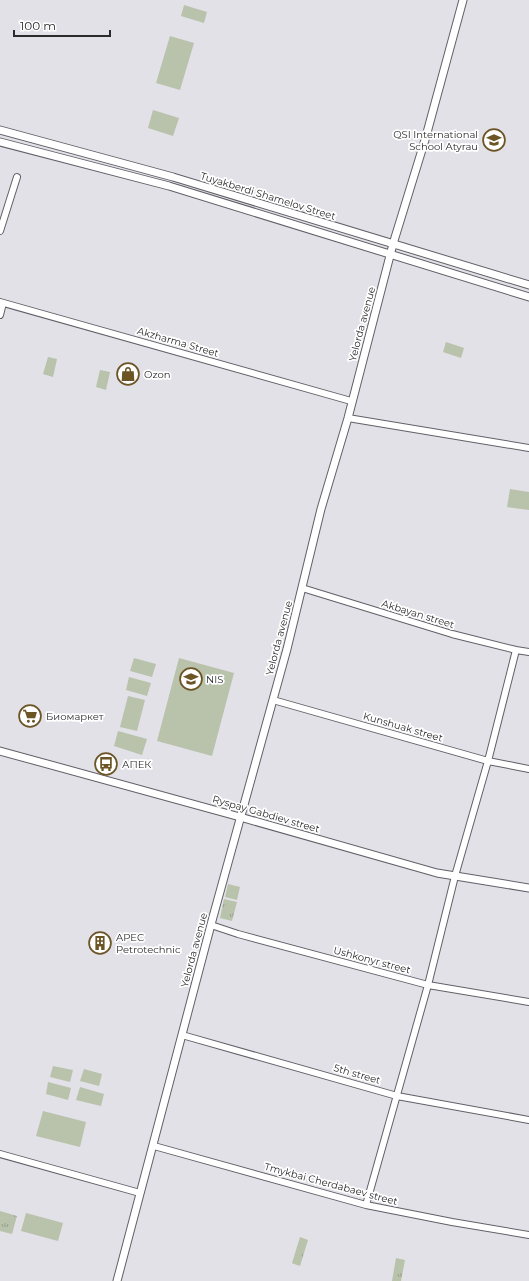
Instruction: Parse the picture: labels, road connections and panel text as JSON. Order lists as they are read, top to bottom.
{
  "streets": {
    "street": [
      "Tuyakberdi Shamelov Street",
      "Yelorda avenue",
      "Akzharma Street",
      "Akbayan street",
      "Kunshuak street",
      "Ryspay Gabdiev street",
      "Ushkonyr street",
      "5th street",
      "Tmykbai Cherdabaev street"
    ]
  },
  "crossings": [
    ["Tuyakberdi Shamelov Street", "Yelorda avenue"],
    ["Yelorda avenue", "Akzharma Street"],
    ["Yelorda avenue", "Akbayan street"],
    ["Yelorda avenue", "Kunshuak street"],
    ["Yelorda avenue", "Ryspay Gabdiev street"],
    ["Yelorda avenue", "Ushkonyr street"],
    ["Yelorda avenue", "5th street"],
    ["Yelorda avenue", "Tmykbai Cherdabaev street"]
  ],
  "places": {
    "school or university": ["QSI International School Atyrau", "NIS"],
    "shop": ["Ozon"],
    "supermarket": ["Биомаркет"],
    "bus stop": ["АПЕК"],
    "building": ["APEC Petrotechnic"]
  },
  "scale_bar": "100 m"
}
